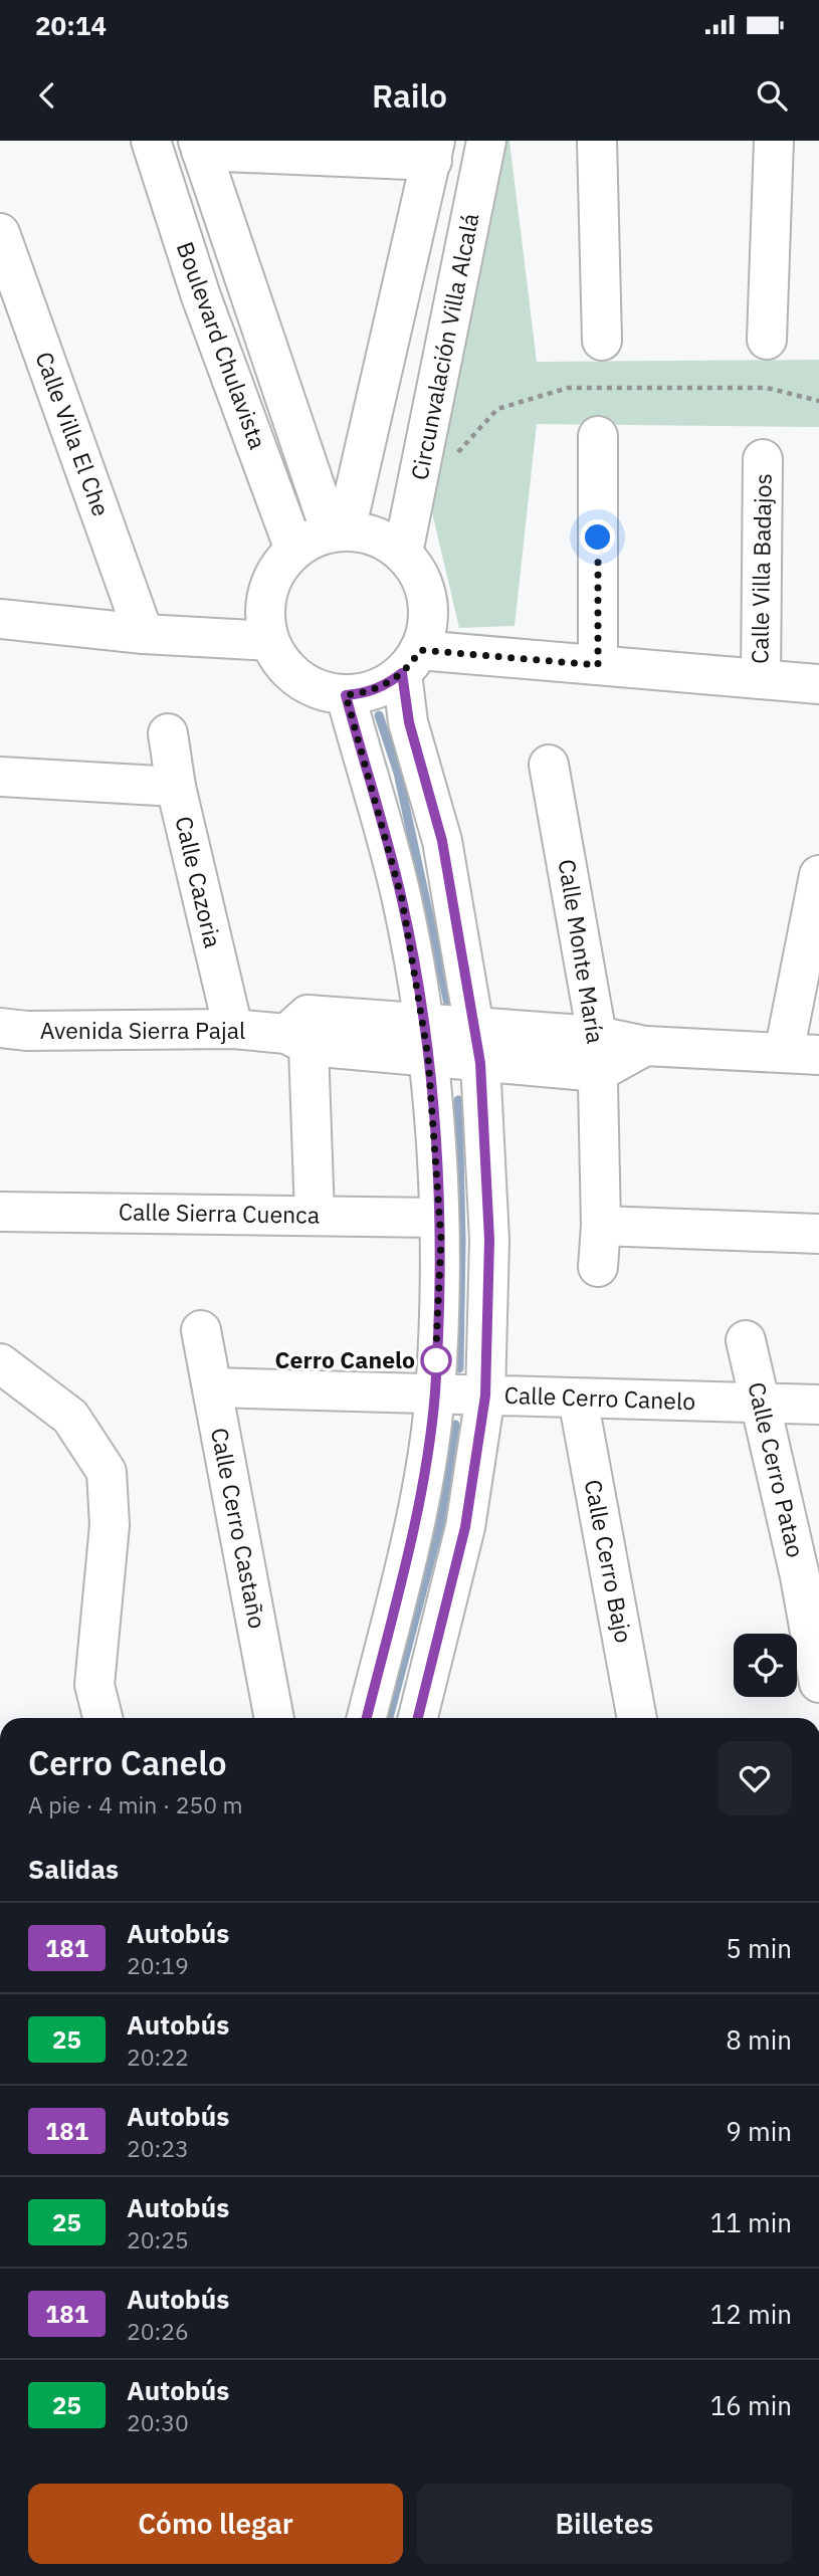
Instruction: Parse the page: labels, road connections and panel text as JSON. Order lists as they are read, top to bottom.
{
  "streets": {
    "street": [
      "Boulevard Chulavista",
      "Circunvalación Villa Alcalá",
      "Calle Villa El Che",
      "Calle Villa Badajos",
      "Calle Cazoria",
      "Calle Monte María",
      "Avenida Sierra Pajal",
      "Calle Sierra Cuenca",
      "Calle Cerro Canelo",
      "Calle Cerro Patao",
      "Calle Cerro Castaño",
      "Calle Cerro Bajo"
    ]
  },
  "crossings": [
    ["Boulevard Chulavista", "Circunvalación Villa Alcalá"],
    ["Calle Cazoria", "Avenida Sierra Pajal"],
    ["Calle Monte María", "Avenida Sierra Pajal"],
    ["Calle Cerro Canelo", "Calle Cerro Patao"],
    ["Calle Cerro Canelo", "Calle Cerro Castaño"],
    ["Calle Cerro Canelo", "Calle Cerro Bajo"]
  ],
  "places": ["Cerro Canelo"],
  "lines": ["bus line 181"],
  "page": {
    "status": "20:14",
    "header": "Railo",
    "heading": [
      ["Cerro Canelo", "A pie · 4 min · 250 m"],
      "Salidas"
    ],
    "list": [
      {
        "mark": "181",
        "name": "Autobús",
        "note": "20:19",
        "value": "5 min"
      },
      {
        "mark": "25",
        "name": "Autobús",
        "note": "20:22",
        "value": "8 min"
      },
      {
        "mark": "181",
        "name": "Autobús",
        "note": "20:23",
        "value": "9 min"
      },
      {
        "mark": "25",
        "name": "Autobús",
        "note": "20:25",
        "value": "11 min"
      },
      {
        "mark": "181",
        "name": "Autobús",
        "note": "20:26",
        "value": "12 min"
      },
      {
        "mark": "25",
        "name": "Autobús",
        "note": "20:30",
        "value": "16 min"
      }
    ],
    "buttons": ["Cómo llegar", "Billetes"]
  }
}
